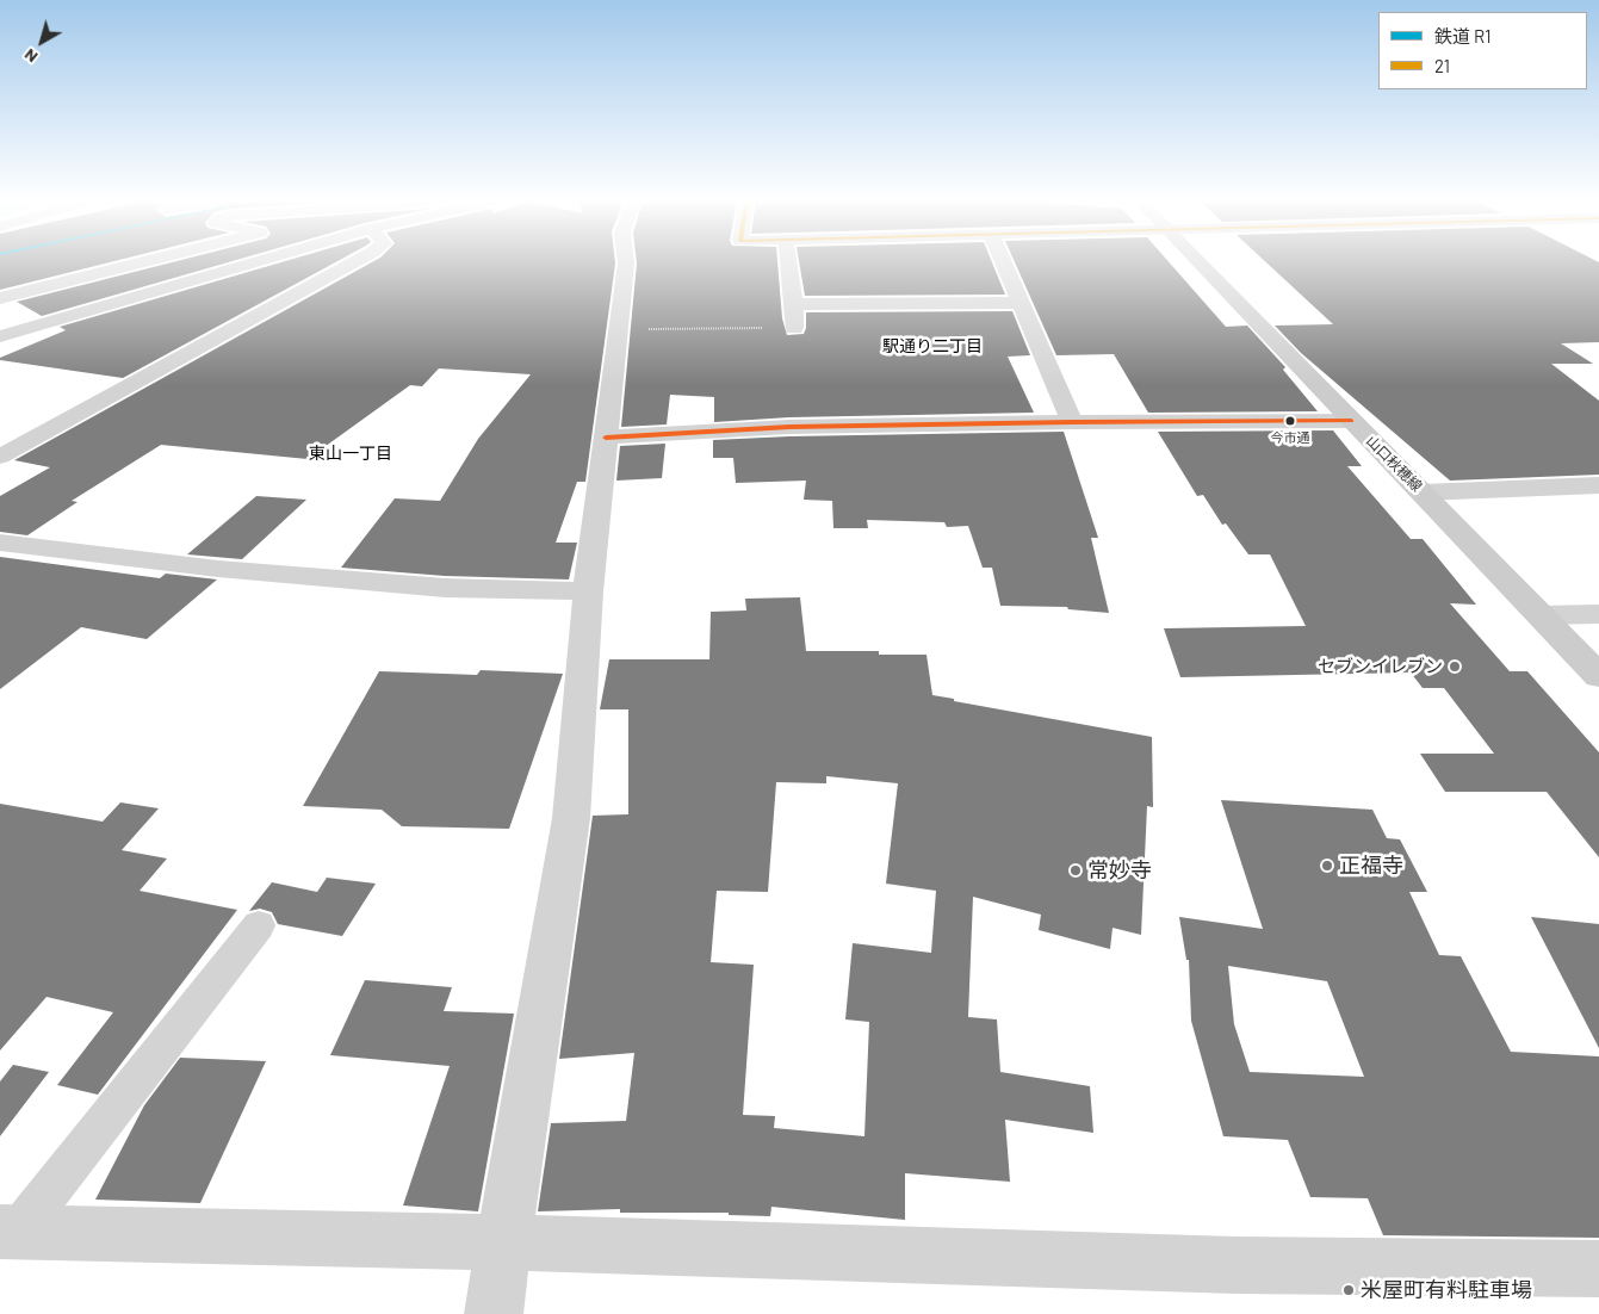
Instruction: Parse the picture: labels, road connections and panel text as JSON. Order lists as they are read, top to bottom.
{
  "streets": {
    "main road": ["山口秋穂線"]
  },
  "districts": ["駅通り二丁目", "東山一丁目"],
  "places": [
    "今市通",
    "セブンイレブン",
    "正福寺",
    "常妙寺",
    "米屋町有料駐車場"
  ],
  "legend": ["鉄道 R1", "21"],
  "north": "bottom left"
}
